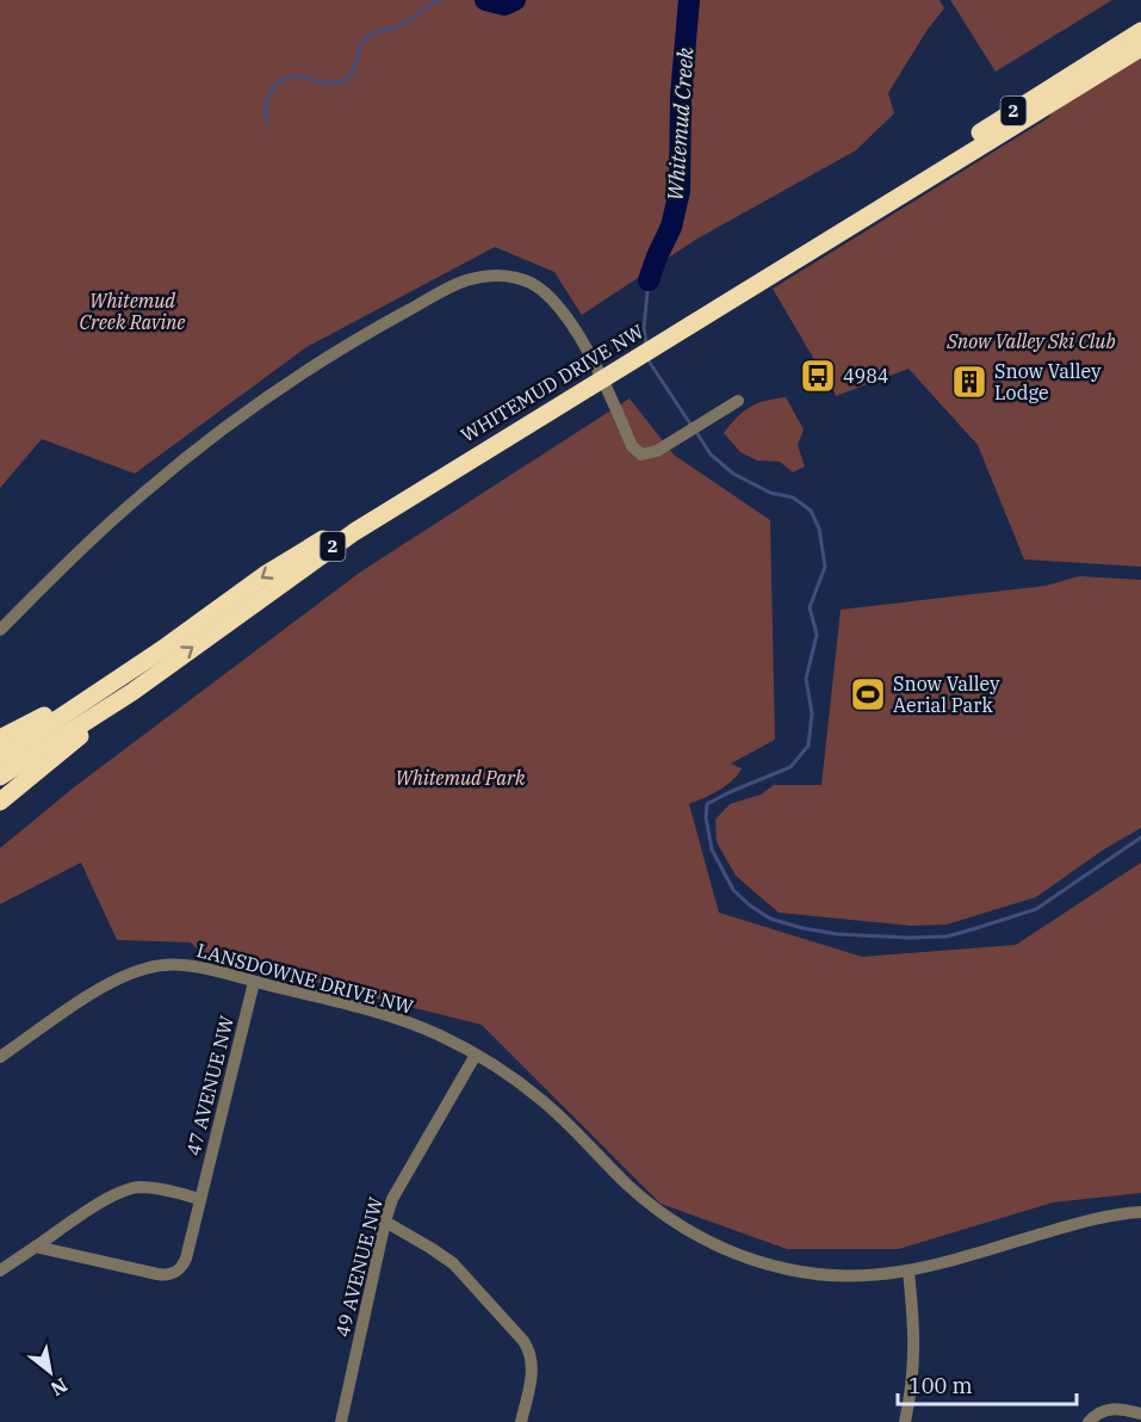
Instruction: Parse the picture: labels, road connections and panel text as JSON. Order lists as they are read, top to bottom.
{
  "streets": {
    "highway": ["2", "WHITEMUD DRIVE NW"],
    "street": ["LANSDOWNE DRIVE NW", "47 AVENUE NW", "49 AVENUE NW"]
  },
  "crossings": [
    ["LANSDOWNE DRIVE NW", "47 AVENUE NW"],
    ["LANSDOWNE DRIVE NW", "49 AVENUE NW"]
  ],
  "water": ["Whitemud Creek"],
  "parks": ["Whitemud Creek Ravine", "Snow Valley Ski Club", "Whitemud Park"],
  "places": {
    "bus stop": ["4984"],
    "building": ["Snow Valley Lodge"],
    "sports": ["Snow Valley Aerial Park"]
  },
  "scale_bar": "100 m",
  "north": "bottom right"
}
